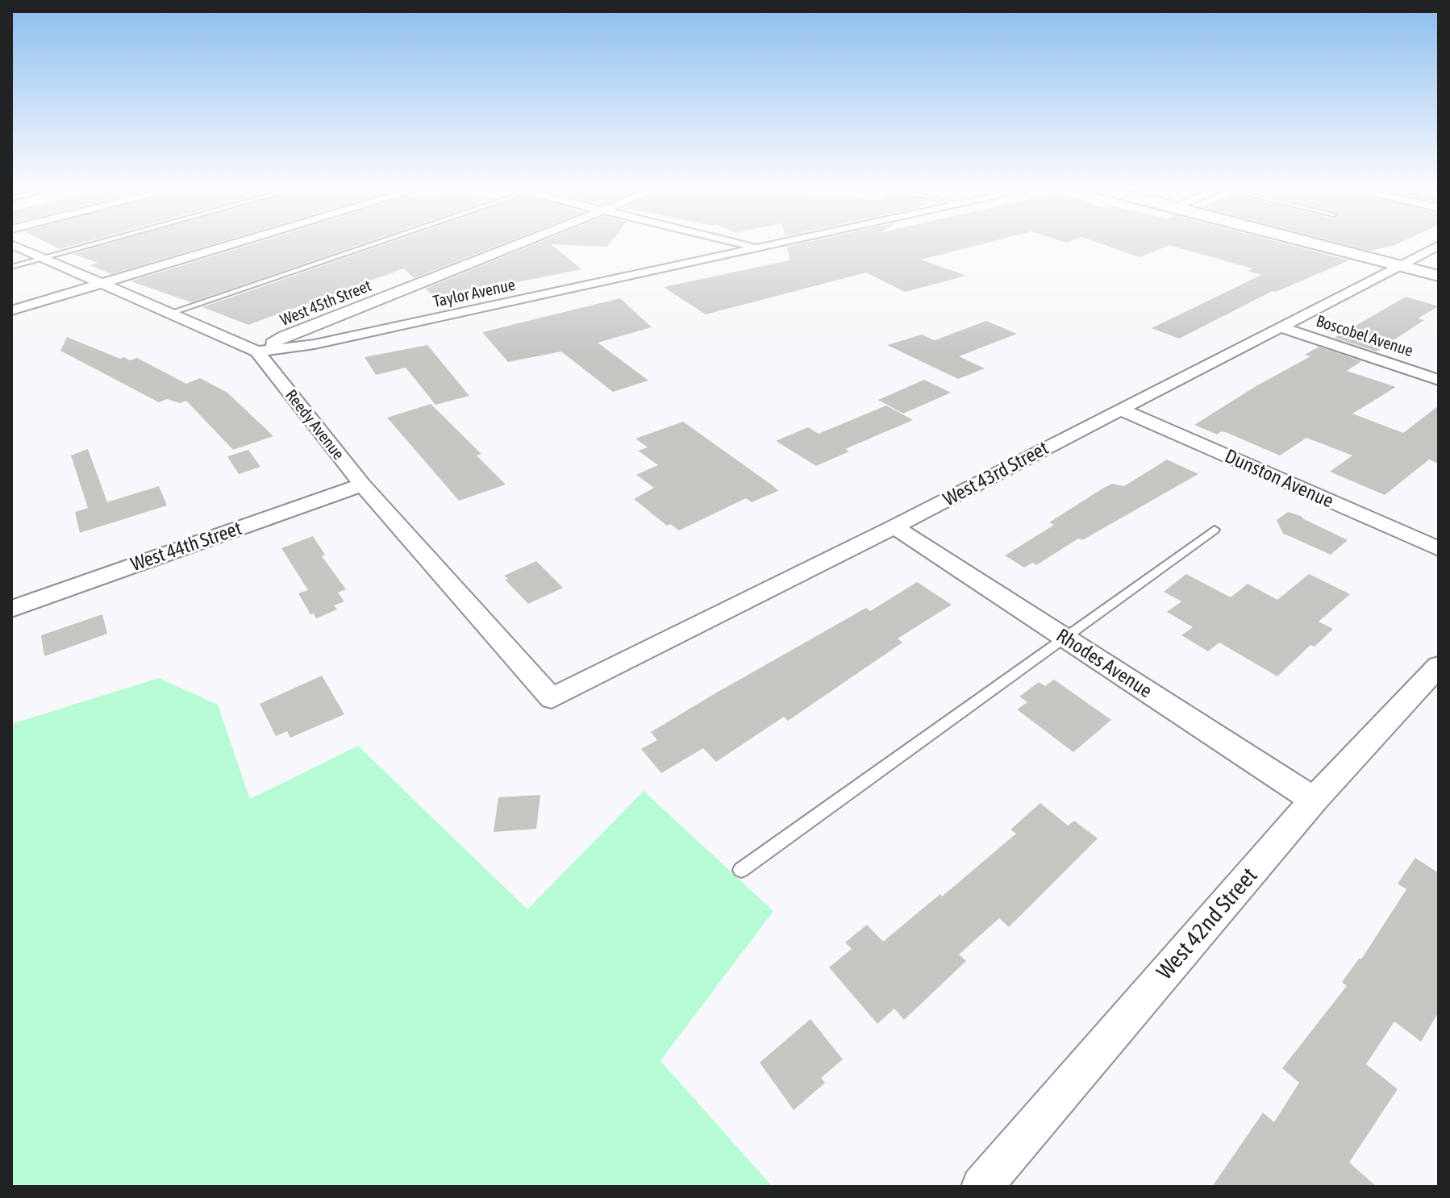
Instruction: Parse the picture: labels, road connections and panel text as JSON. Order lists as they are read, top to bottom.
{
  "streets": {
    "street": [
      "Taylor Avenue",
      "West 45th Street",
      "Boscobel Avenue",
      "Reedy Avenue",
      "West 43rd Street",
      "Dunston Avenue",
      "West 44th Street",
      "Rhodes Avenue",
      "West 42nd Street"
    ]
  },
  "crossings": [
    ["Taylor Avenue", "West 45th Street"],
    ["Taylor Avenue", "Reedy Avenue"],
    ["West 45th Street", "Reedy Avenue"],
    ["Boscobel Avenue", "West 43rd Street"],
    ["Reedy Avenue", "West 43rd Street"],
    ["Reedy Avenue", "West 44th Street"],
    ["West 43rd Street", "Dunston Avenue"],
    ["West 43rd Street", "Rhodes Avenue"],
    ["Rhodes Avenue", "West 42nd Street"]
  ]
}
